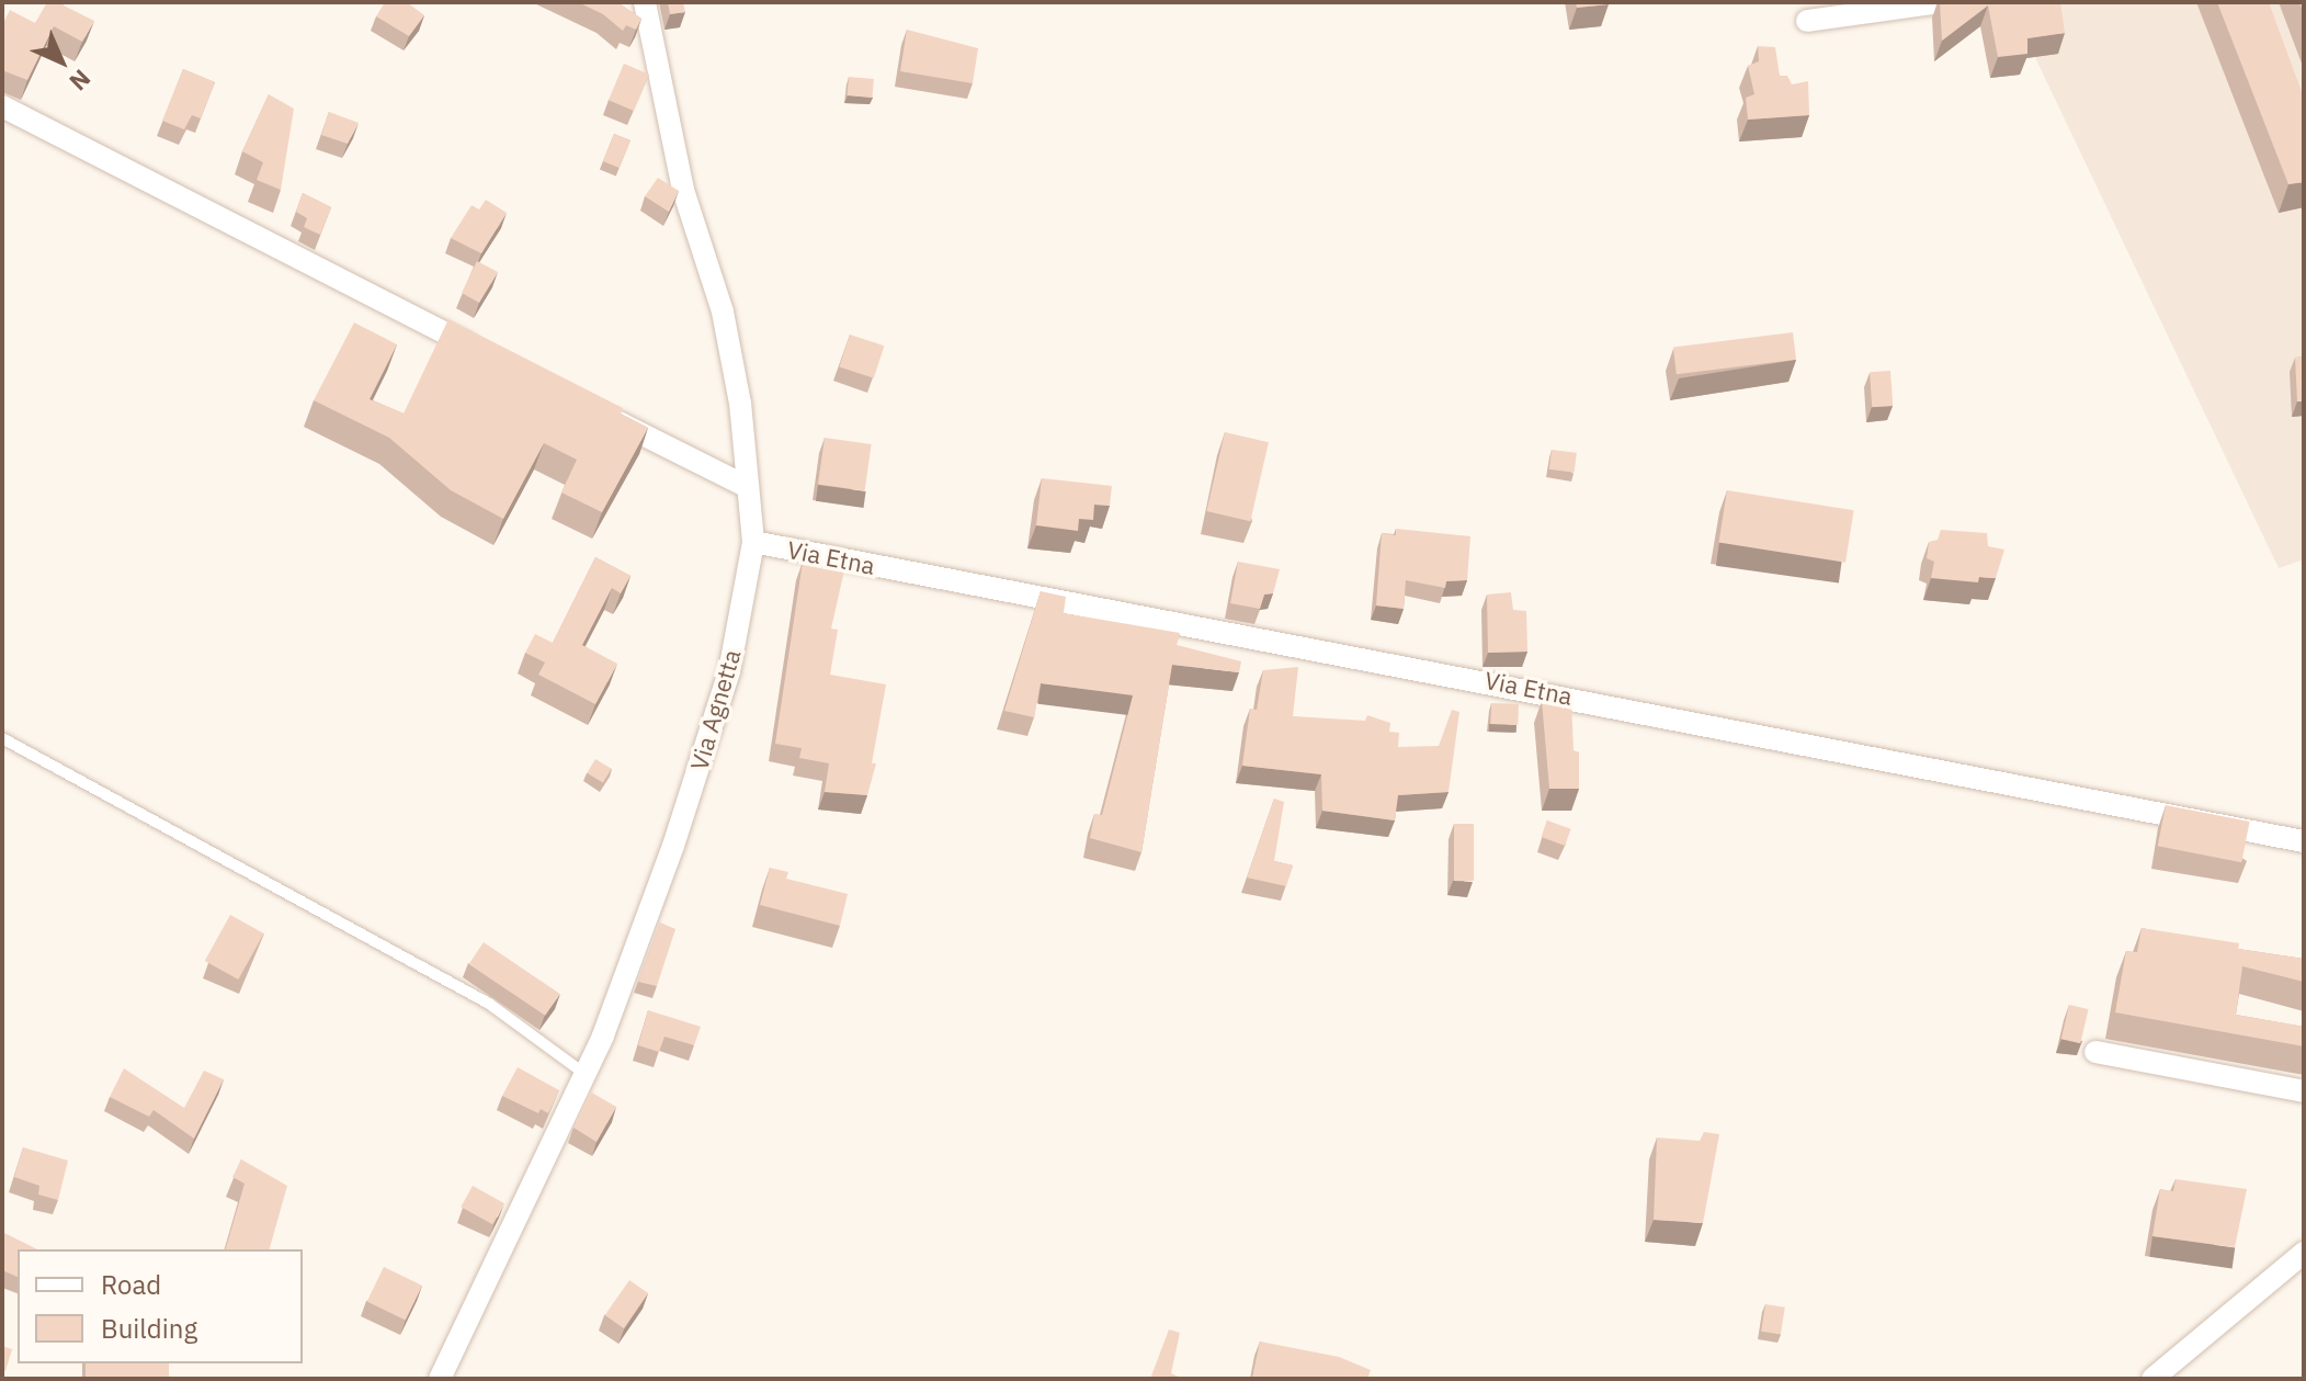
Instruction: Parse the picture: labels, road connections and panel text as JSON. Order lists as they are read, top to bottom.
{
  "streets": {
    "street": ["Via Etna", "Via Agnetta"]
  },
  "crossings": [
    ["Via Etna", "Via Agnetta"]
  ],
  "legend": ["Road", "Building"],
  "north": "bottom right"
}
